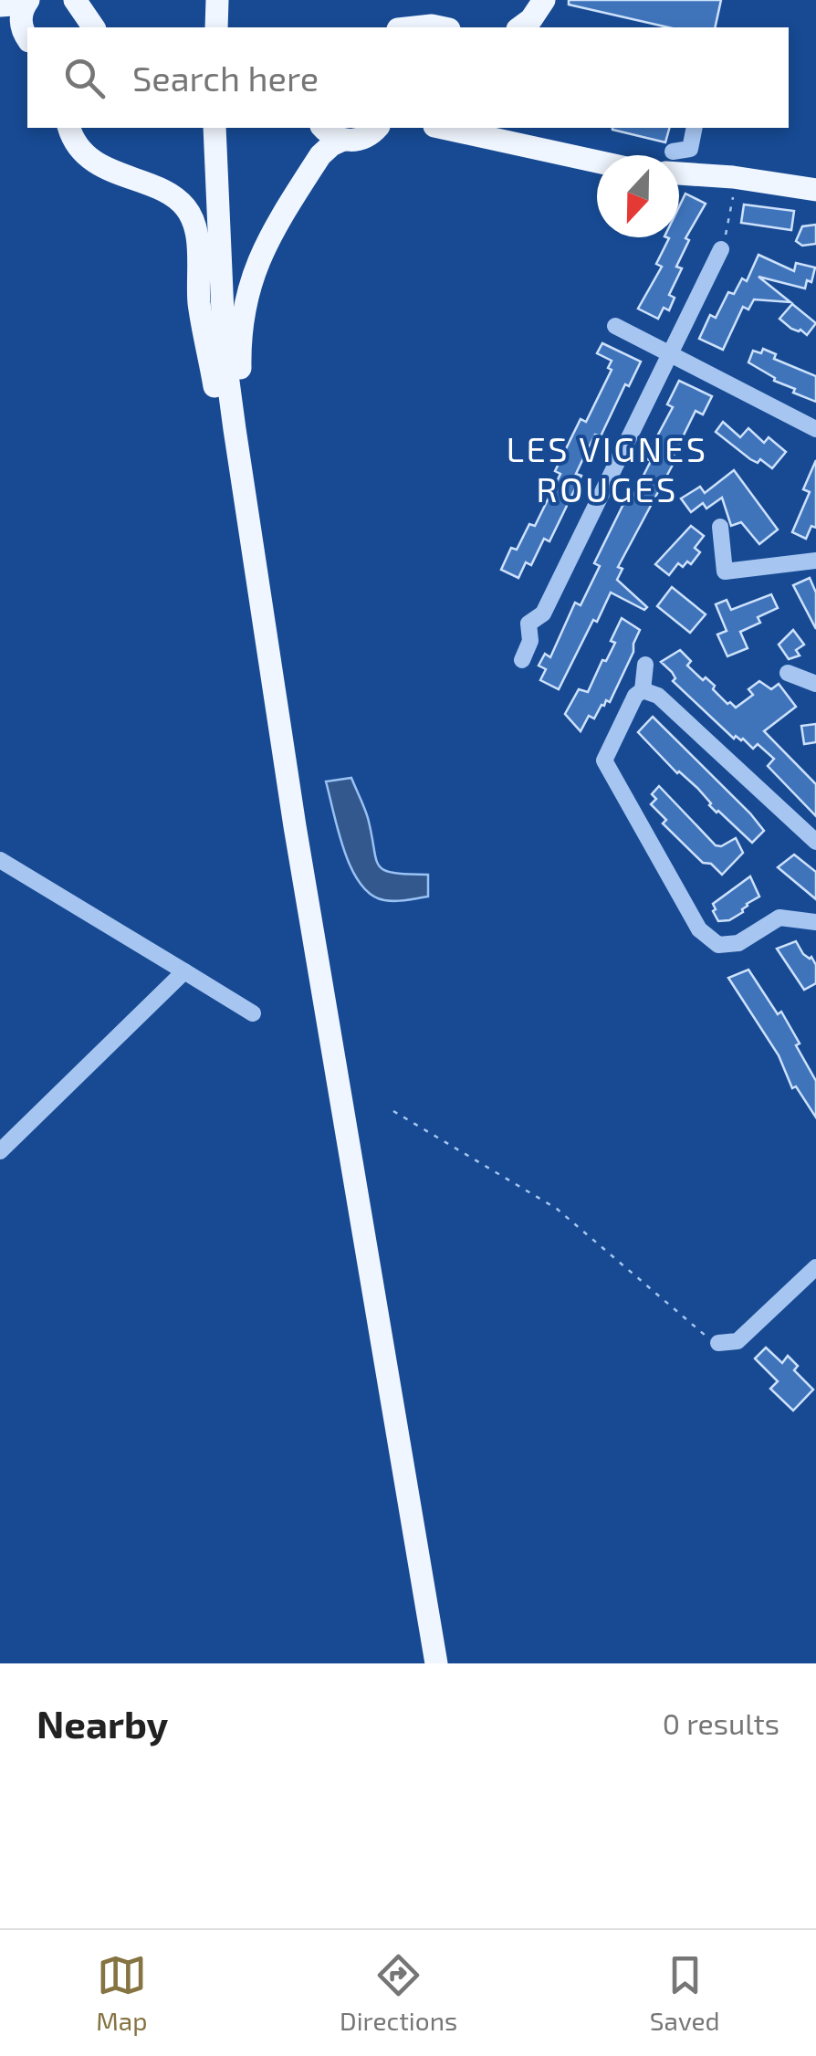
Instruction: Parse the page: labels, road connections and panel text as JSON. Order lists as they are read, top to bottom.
{
  "districts": ["LES VIGNES ROUGES"],
  "north": "bottom",
  "page": {
    "search": "Search here",
    "heading": ["Nearby", "0 results"],
    "nav": ["Map", "Directions", "Saved"]
  }
}
